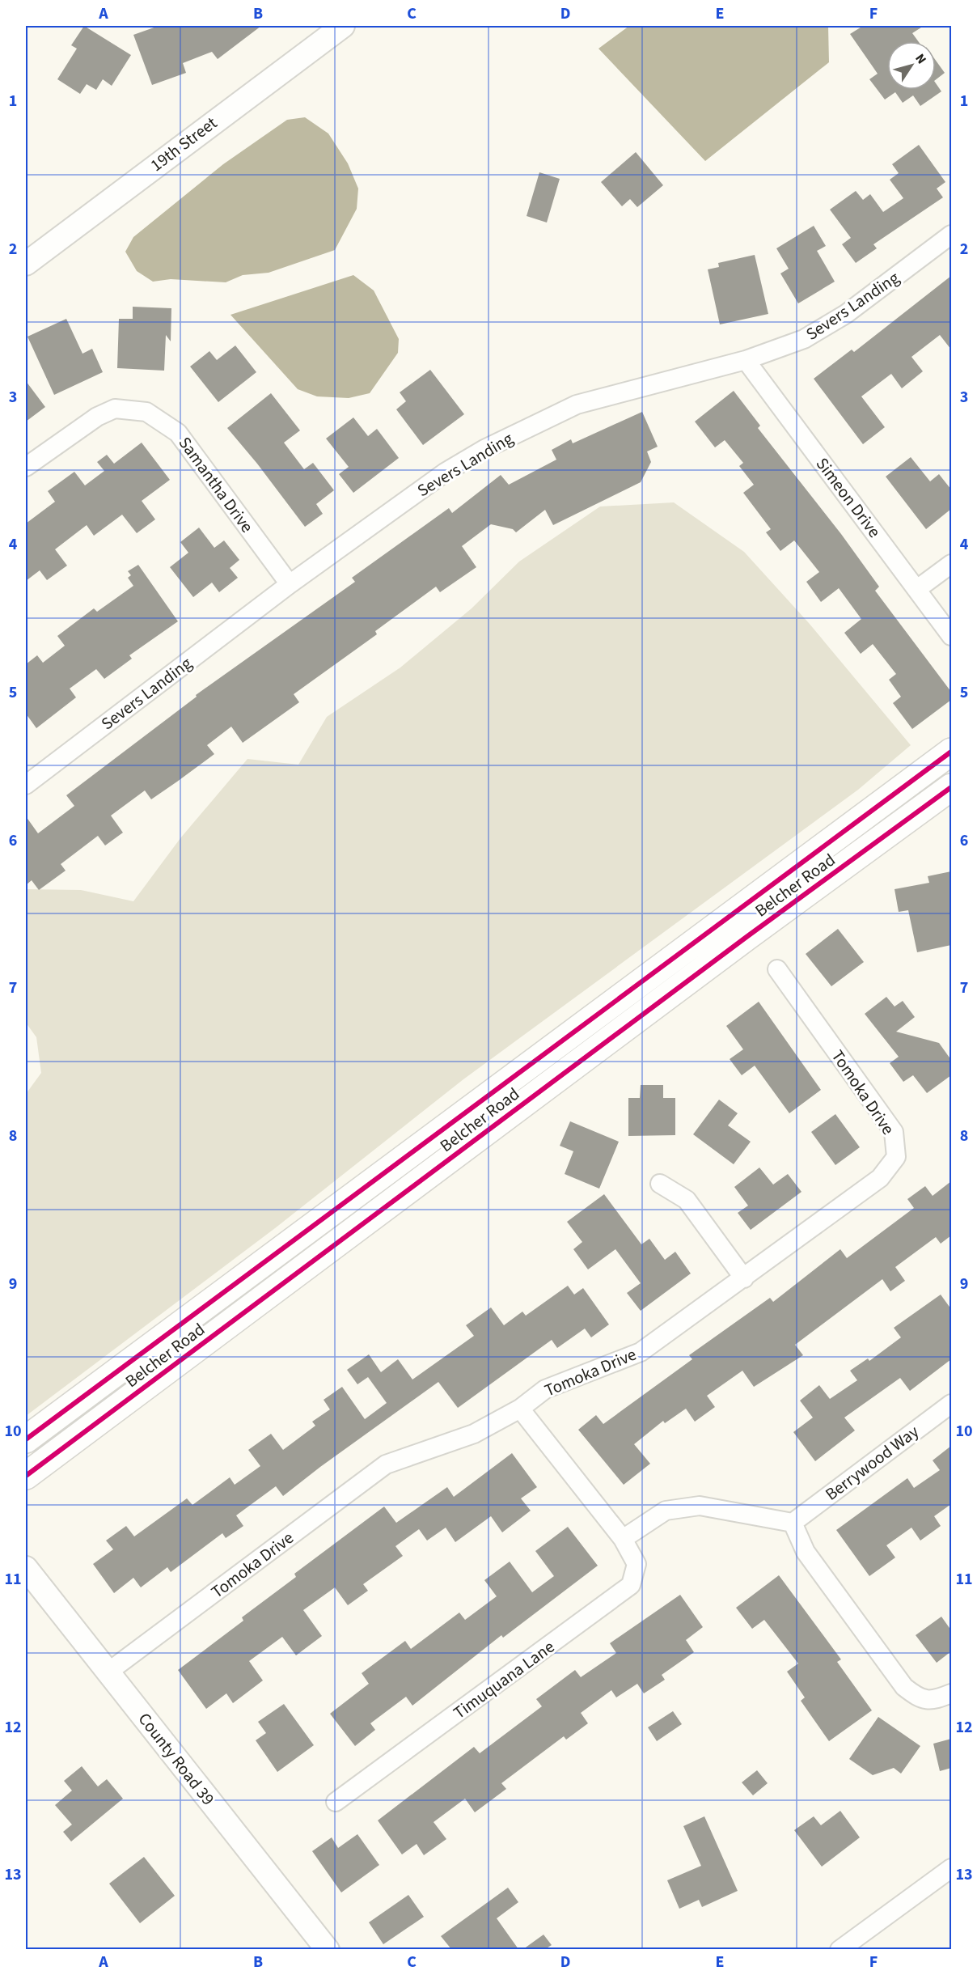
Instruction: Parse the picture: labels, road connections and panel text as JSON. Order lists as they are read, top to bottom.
{
  "streets": {
    "main road": ["Belcher Road"],
    "street": [
      "19th Street",
      "Severs Landing",
      "Samantha Drive",
      "Simeon Drive",
      "Tomoka Drive",
      "Berrywood Way",
      "Timuquana Lane",
      "County Road 39"
    ]
  },
  "crossings": [
    ["Severs Landing", "Samantha Drive"],
    ["Severs Landing", "Simeon Drive"],
    ["Tomoka Drive", "Timuquana Lane"],
    ["Tomoka Drive", "County Road 39"]
  ],
  "north": "top right",
  "grid": {
    "columns": [
      "A",
      "B",
      "C",
      "D",
      "E",
      "F"
    ],
    "rows": [
      "1",
      "2",
      "3",
      "4",
      "5",
      "6",
      "7",
      "8",
      "9",
      "10",
      "11",
      "12",
      "13"
    ]
  }
}
